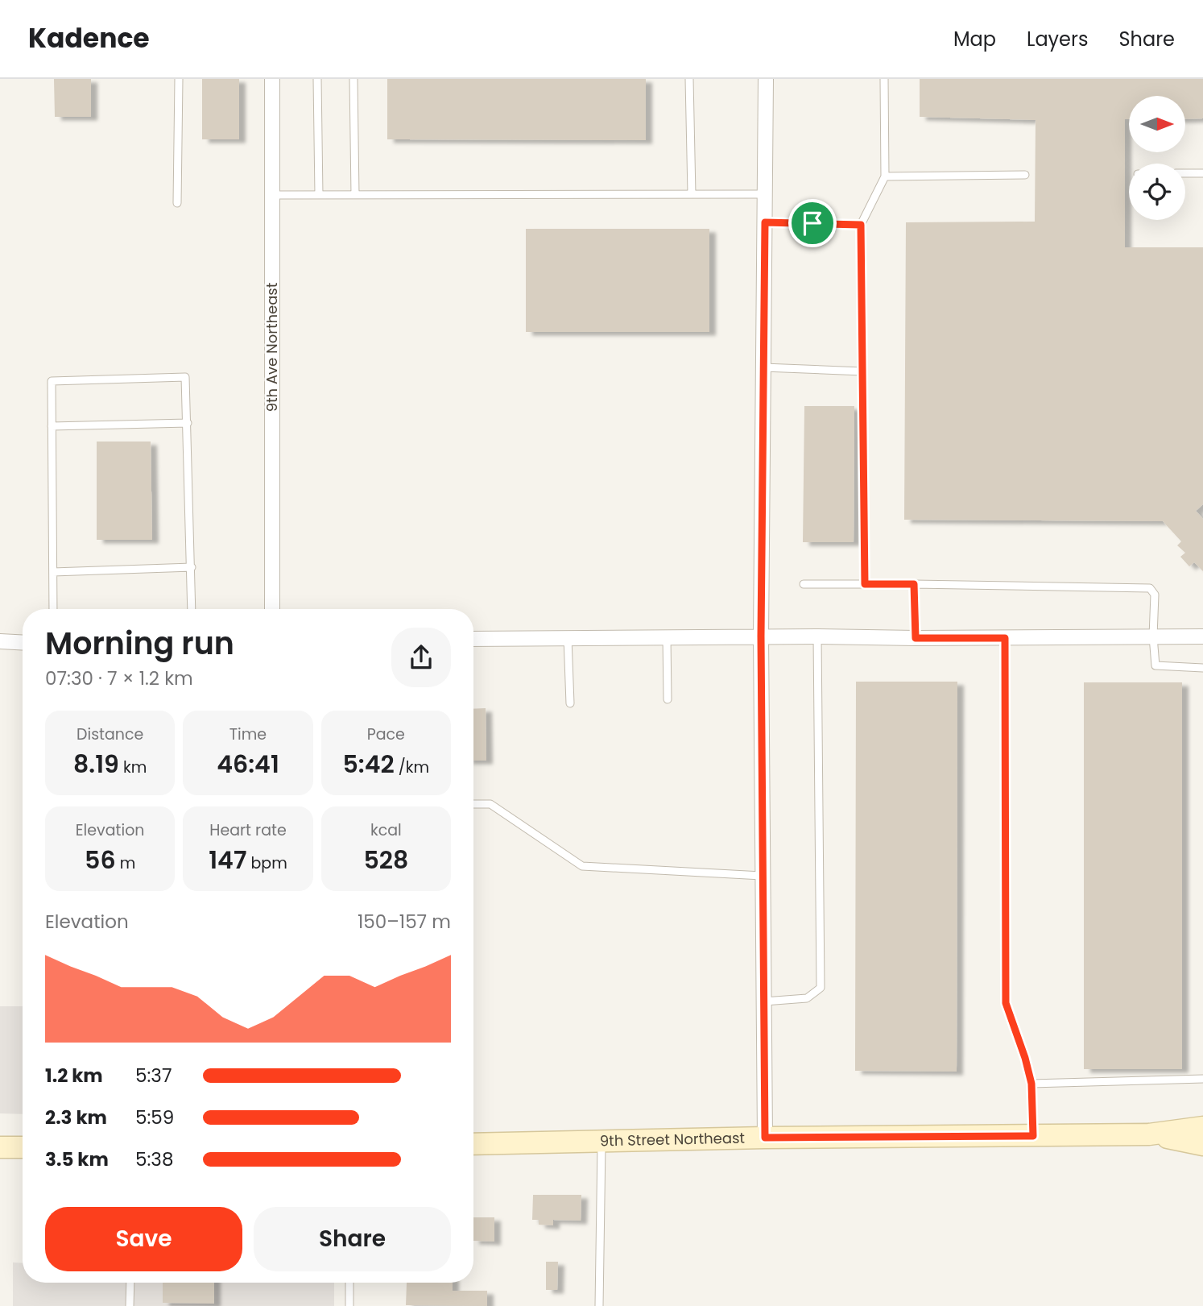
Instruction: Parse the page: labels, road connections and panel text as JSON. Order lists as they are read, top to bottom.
{
  "streets": {
    "street": ["9th Ave Northeast", "9th Street Northeast"]
  },
  "north": "right",
  "page": {
    "header": "Kadence",
    "nav": ["Map", "Layers", "Share"],
    "heading": ["Morning run", "07:30 · 7 × 1.2 km"],
    "stats": [
      ["Distance", "8.19 km"],
      ["Time", "46:41"],
      ["Pace", "5:42 /km"],
      ["Elevation", "56 m"],
      ["Heart rate", "147 bpm"],
      ["kcal", "528"]
    ],
    "chart": ["Elevation", "150–157 m"],
    "list": [
      {
        "name": "1.2 km",
        "note": "5:37"
      },
      {
        "name": "2.3 km",
        "note": "5:59"
      },
      {
        "name": "3.5 km",
        "note": "5:38"
      }
    ],
    "buttons": ["Save", "Share"]
  }
}
